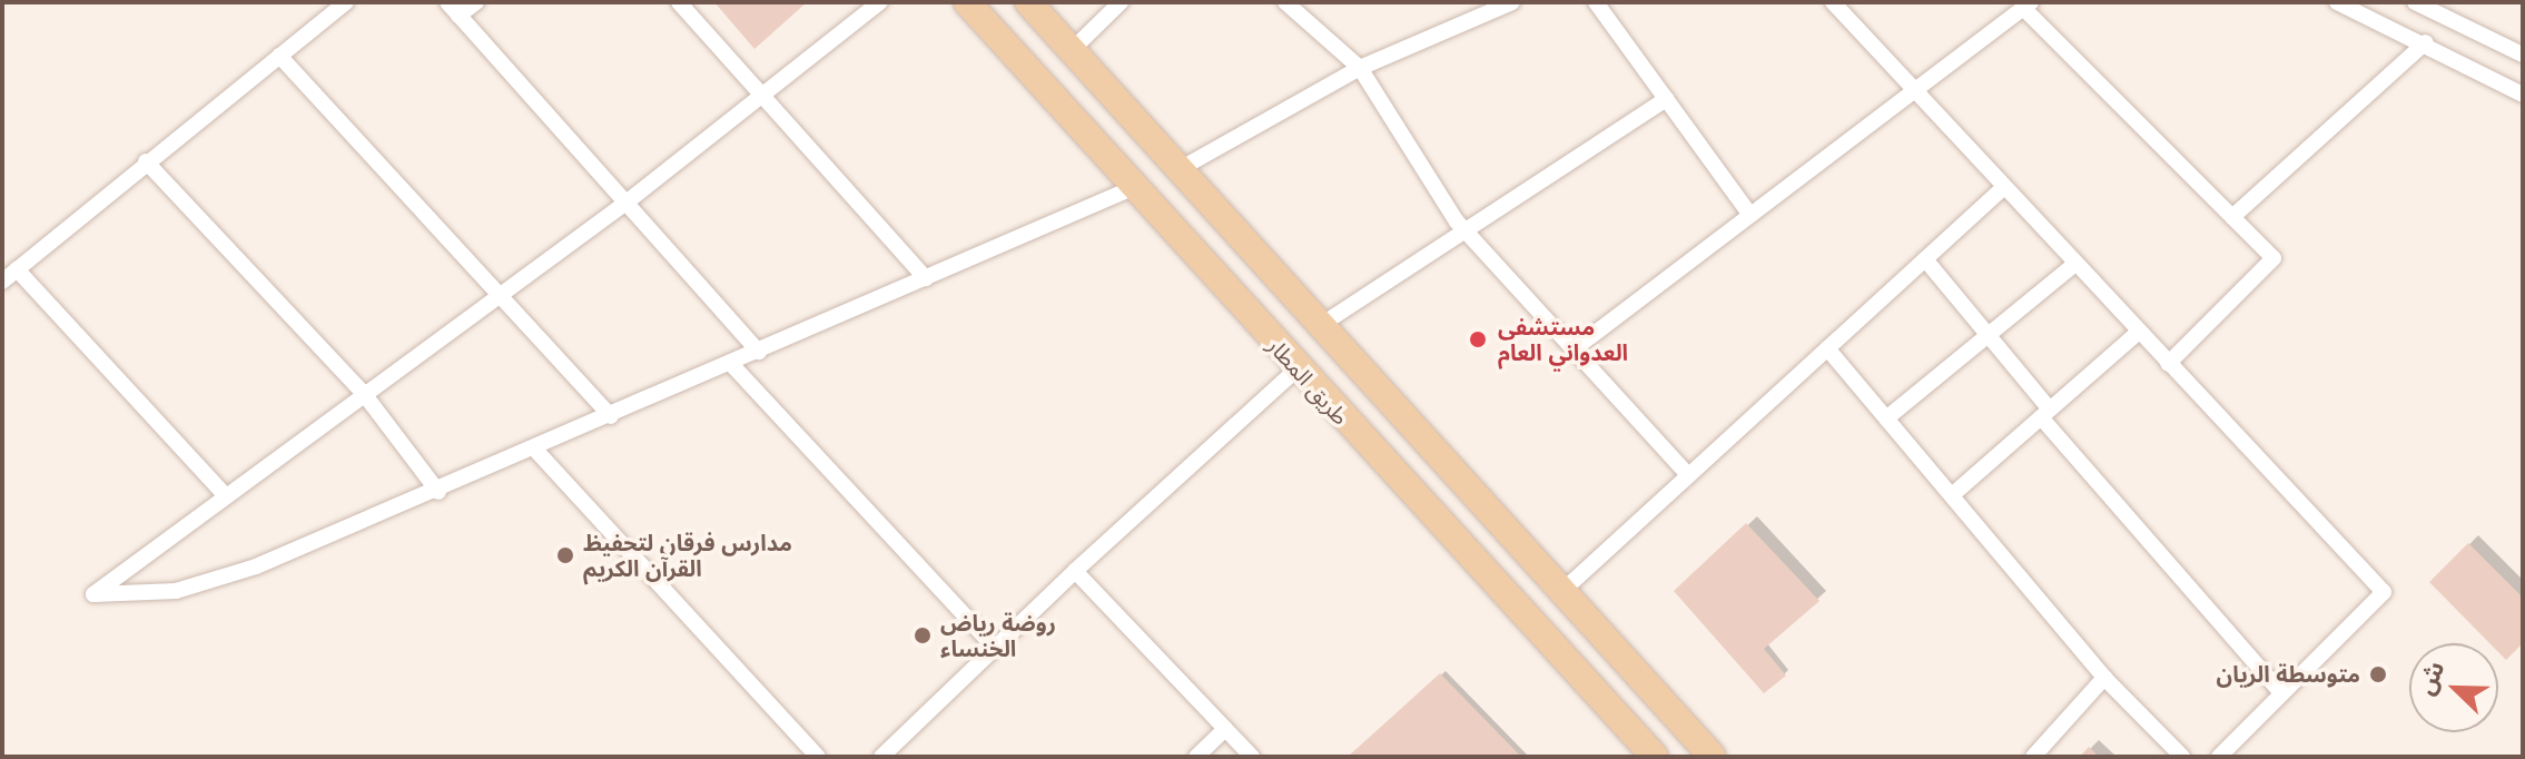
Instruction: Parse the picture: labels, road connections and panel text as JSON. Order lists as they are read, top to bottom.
{
  "streets": {
    "main road": ["طريق المطار"]
  },
  "places": [
    "مستشفى العدواني العام",
    "مدارس فرقان لتحفيظ القرآن الكريم",
    "روضة رياض الخنساء",
    "متوسطة الريان"
  ],
  "north": "top left"
}
